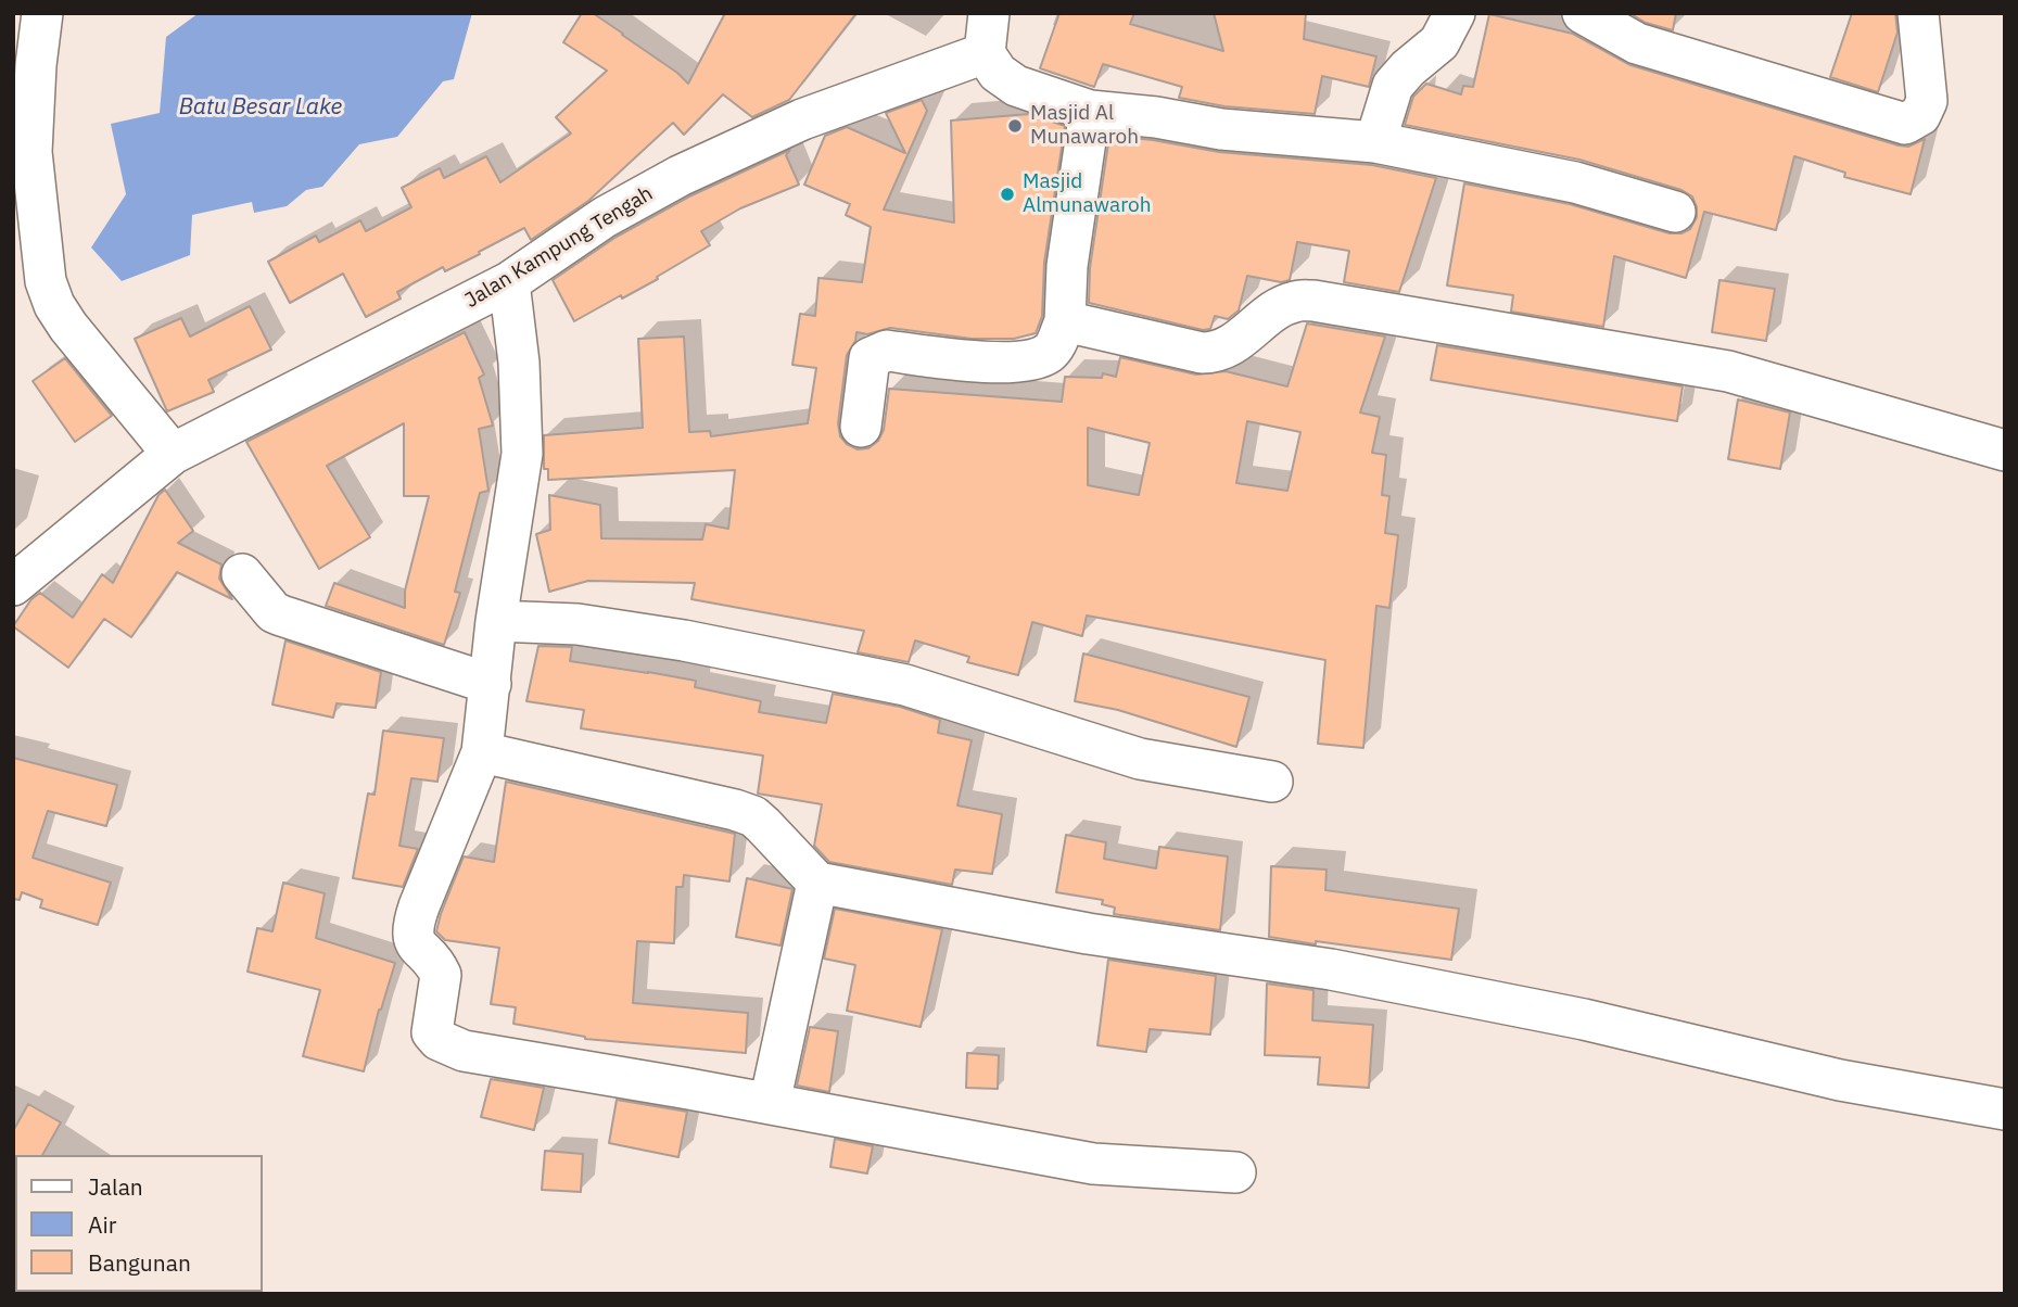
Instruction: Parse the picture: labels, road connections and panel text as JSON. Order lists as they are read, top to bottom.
{
  "streets": {
    "street": ["Jalan Kampung Tengah"]
  },
  "water": ["Batu Besar Lake"],
  "places": ["Masjid Al Munawaroh", "Masjid Almunawaroh"],
  "legend": ["Jalan", "Air", "Bangunan"]
}
